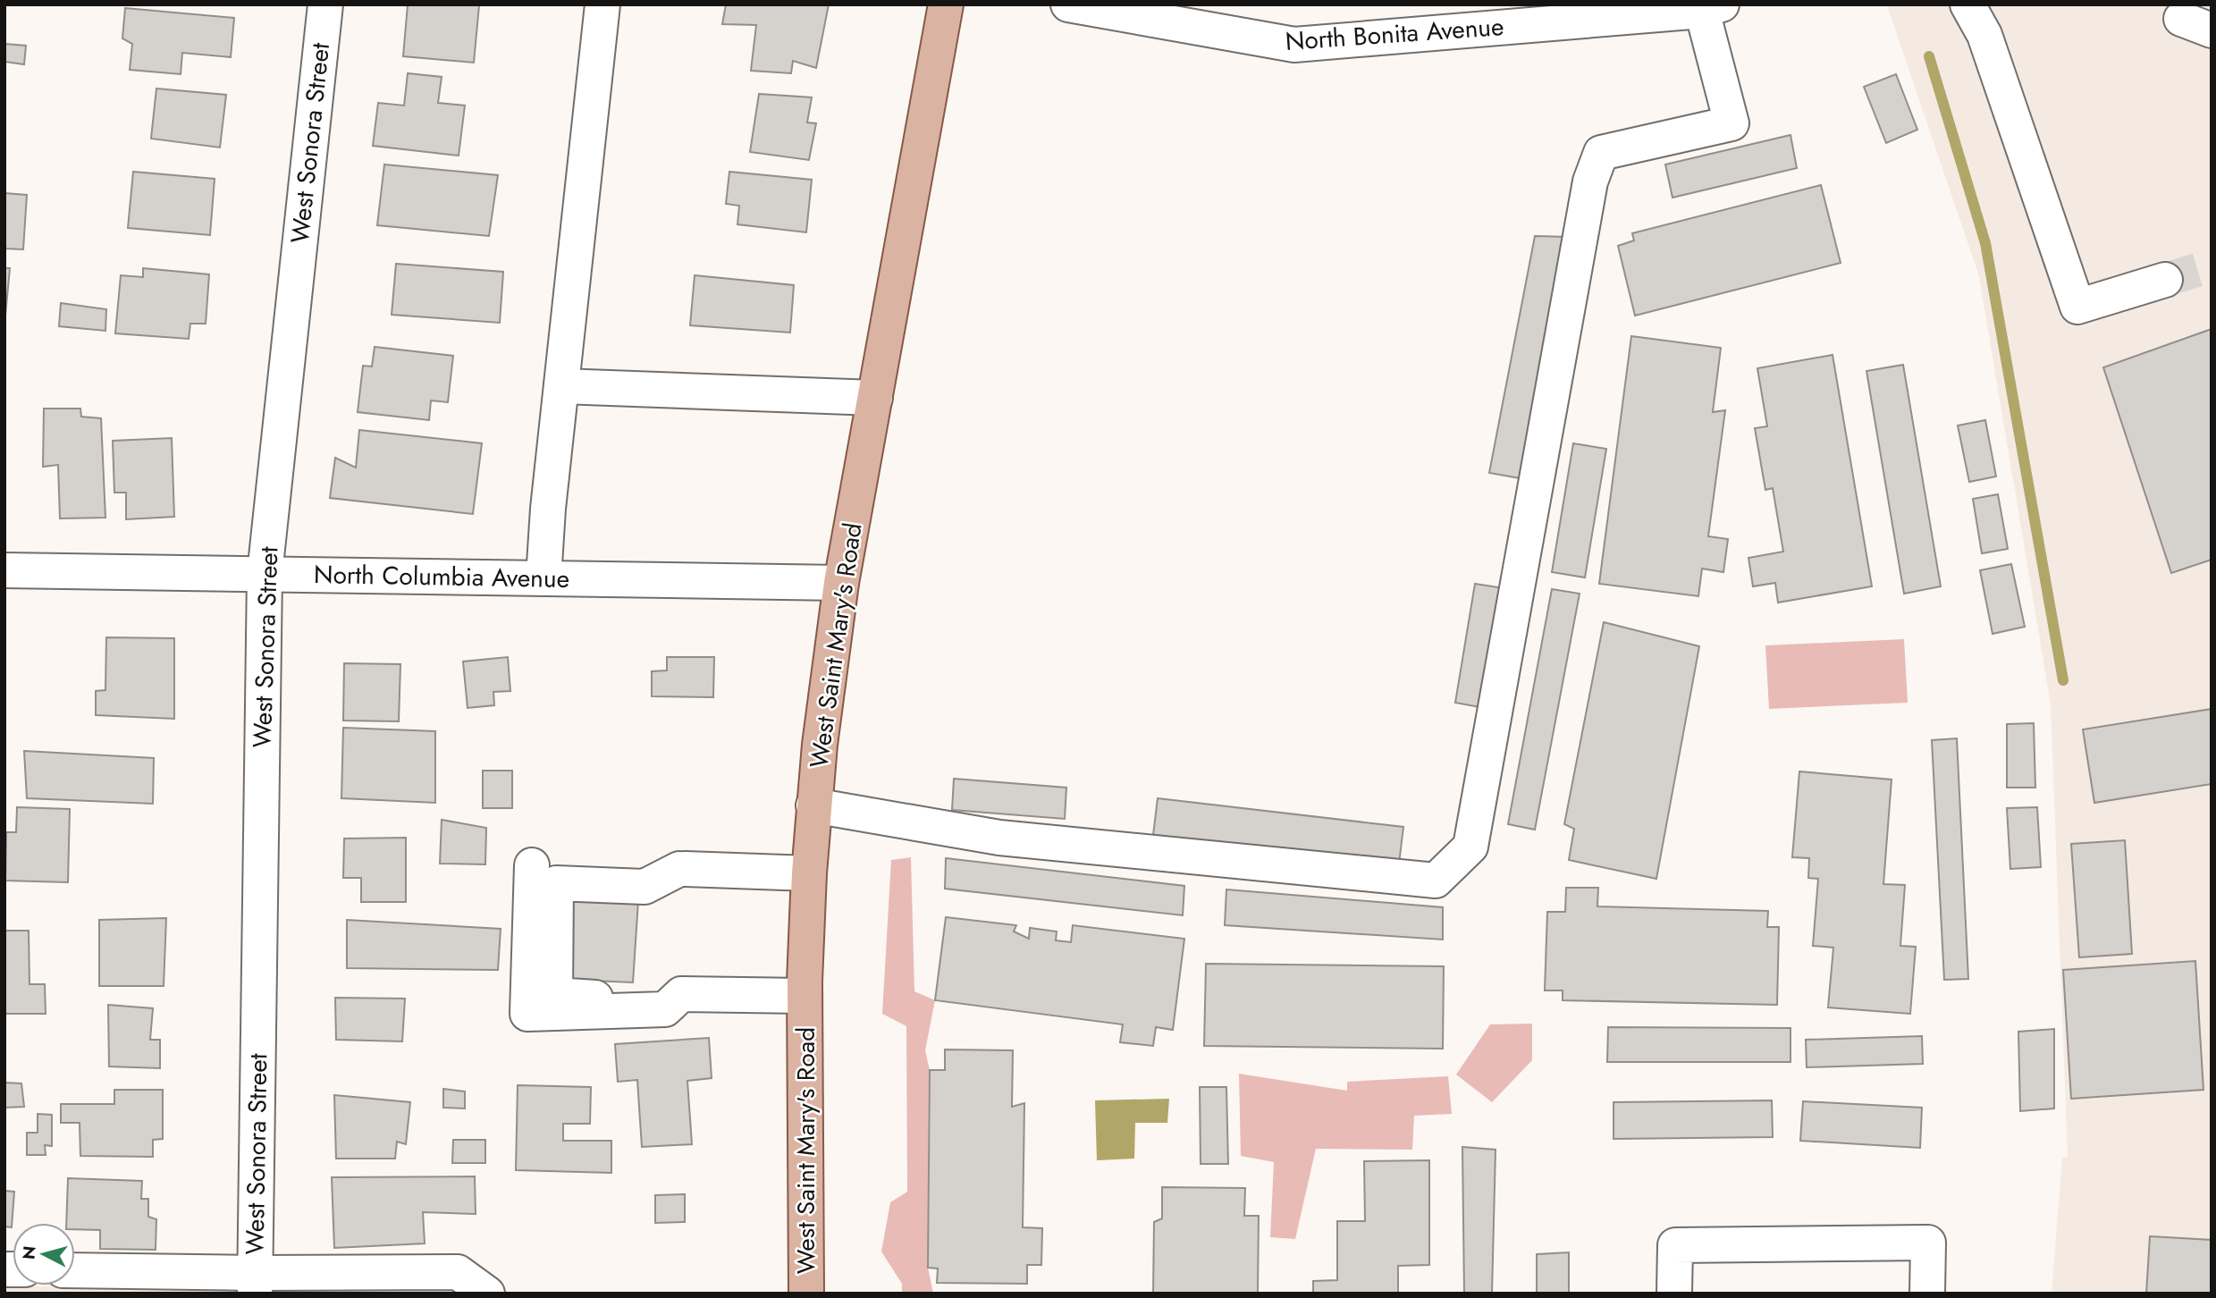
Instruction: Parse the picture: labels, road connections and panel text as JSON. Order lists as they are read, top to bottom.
{
  "streets": {
    "main road": ["West Saint Mary's Road"],
    "street": ["North Bonita Avenue", "West Sonora Street", "North Columbia Avenue"]
  },
  "crossings": [
    ["West Sonora Street", "North Columbia Avenue"],
    ["North Columbia Avenue", "West Saint Mary's Road"]
  ],
  "north": "left"
}
